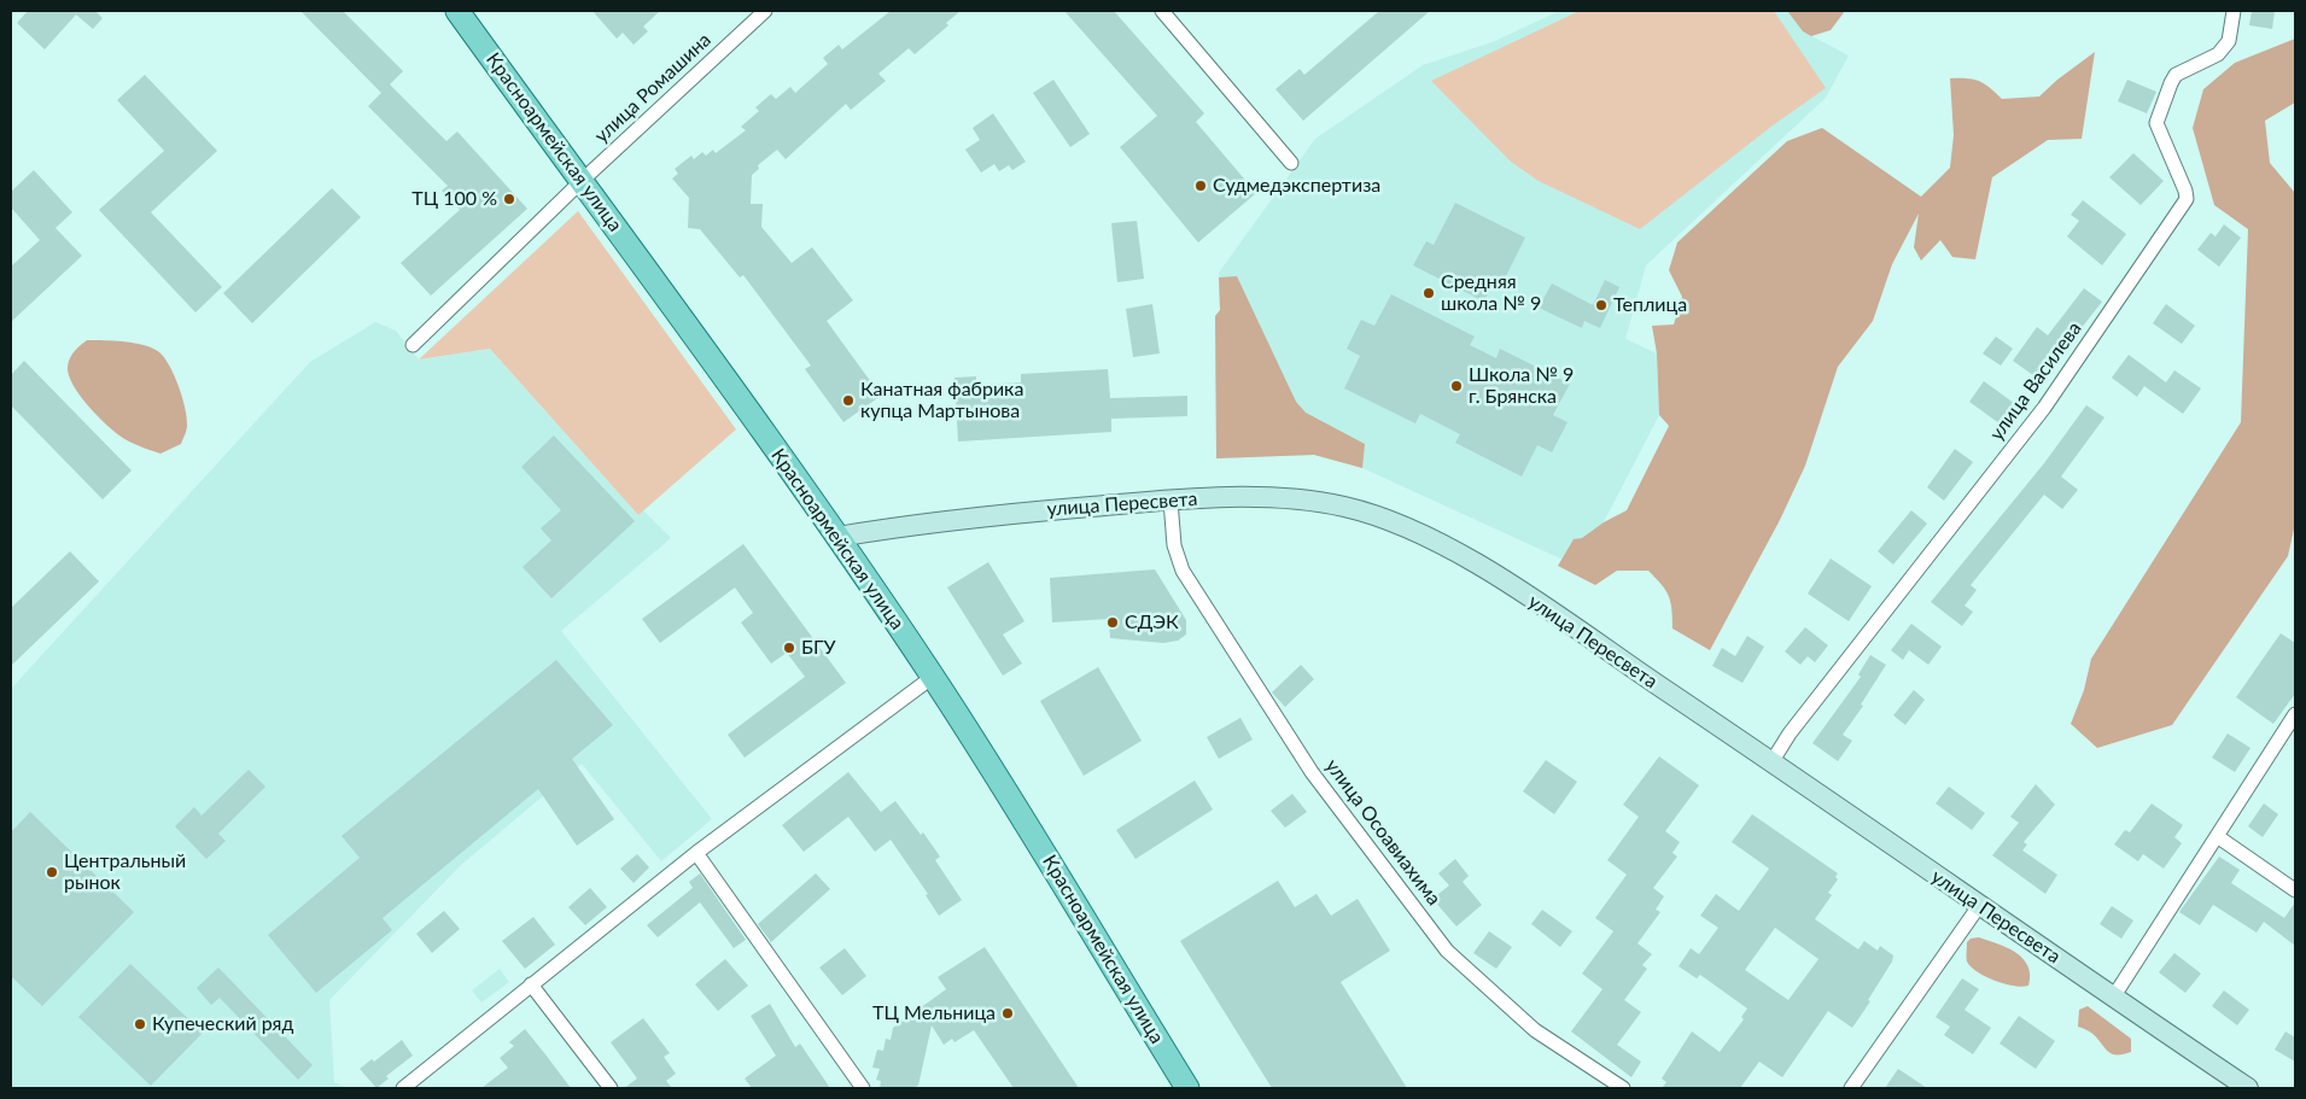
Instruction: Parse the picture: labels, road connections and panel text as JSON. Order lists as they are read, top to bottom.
{
  "streets": {
    "main road": ["Красноармейская улица", "улица Пересвета"],
    "street": ["улица Ромашина", "улица Василева", "улица Осоавиахима"]
  },
  "crossings": [
    ["улица Ромашина", "Красноармейская улица"],
    ["Красноармейская улица", "улица Пересвета"],
    ["улица Василева", "улица Пересвета"],
    ["улица Пересвета", "улица Осоавиахима"]
  ],
  "places": [
    "Судмедэкспертиза",
    "ТЦ 100 %",
    "Средняя школа № 9",
    "Теплица",
    "Школа № 9 г. Брянска",
    "Канатная фабрика купца Мартынова",
    "СДЭК",
    "БГУ",
    "Центральный рынок",
    "ТЦ Мельница",
    "Купеческий ряд"
  ]
}
